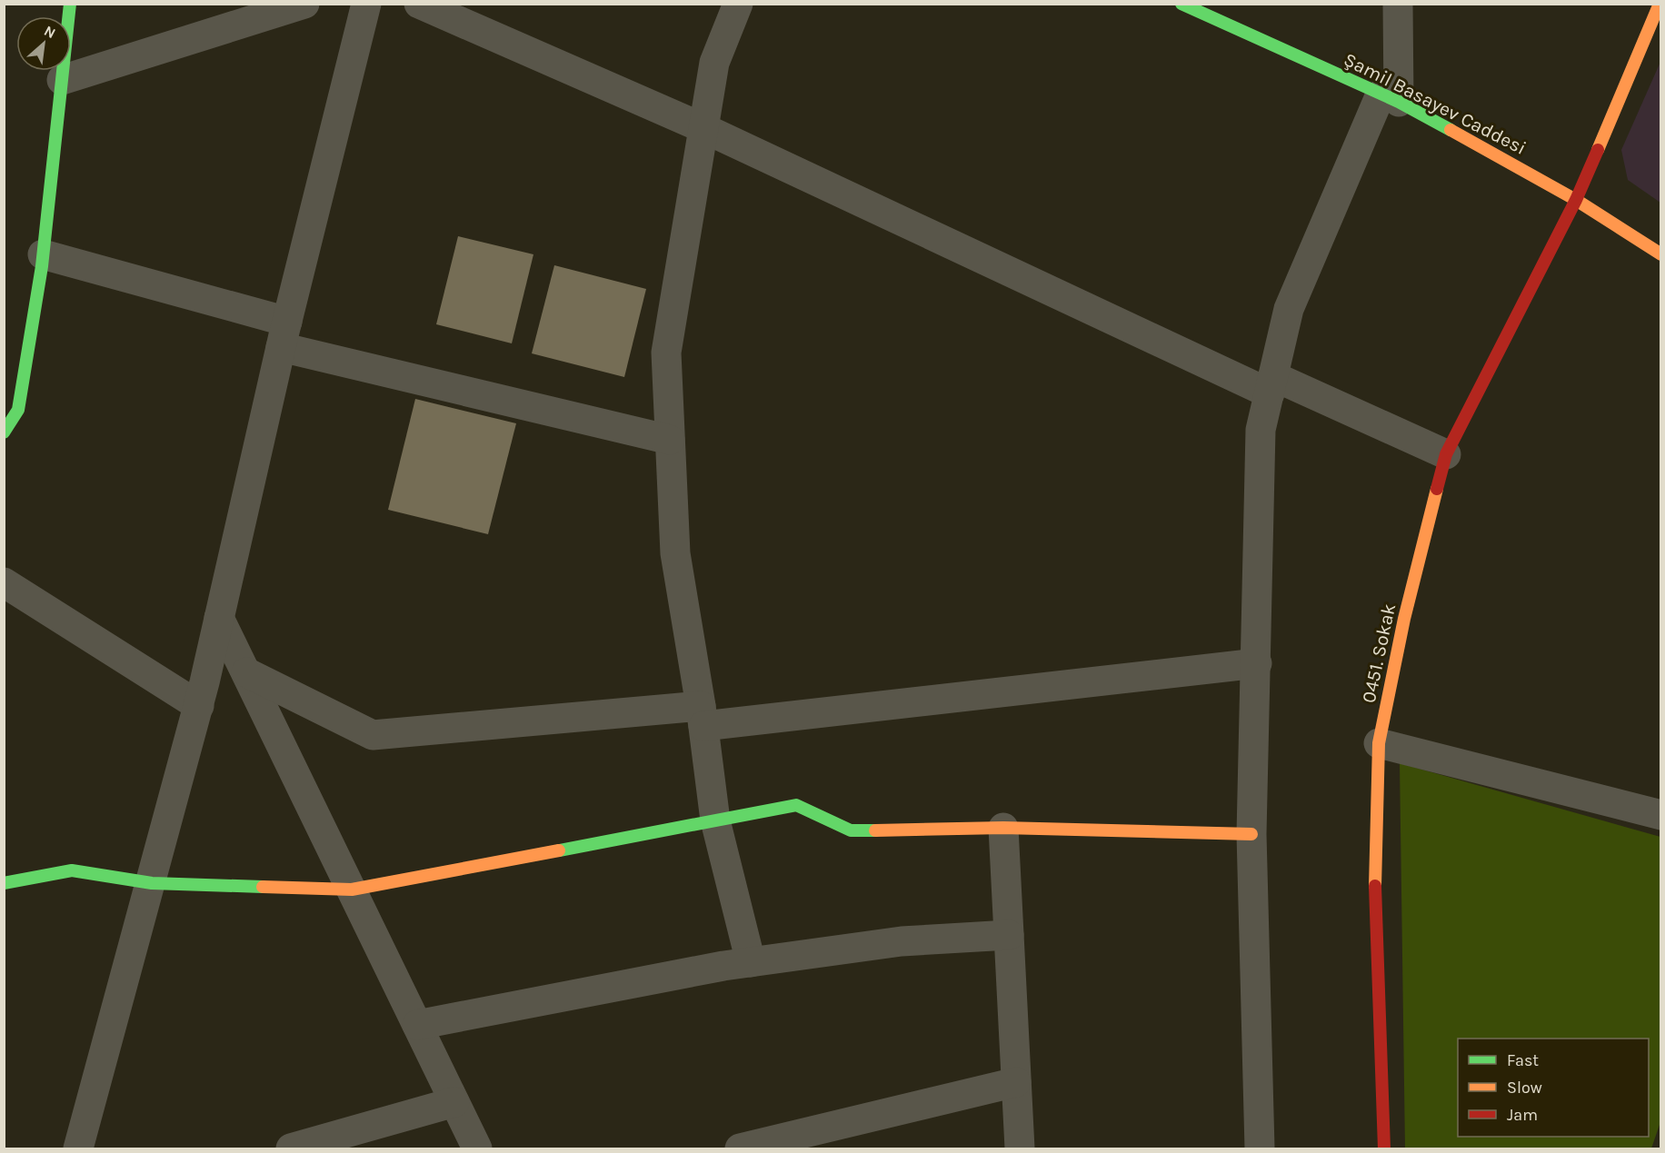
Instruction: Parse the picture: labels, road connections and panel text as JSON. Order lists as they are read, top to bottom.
{
  "streets": {
    "street": ["Şamil Basayev Caddesi", "0451. Sokak"]
  },
  "crossings": [
    ["Şamil Basayev Caddesi", "0451. Sokak"]
  ],
  "legend": ["Fast", "Slow", "Jam"],
  "north": "top right"
}
